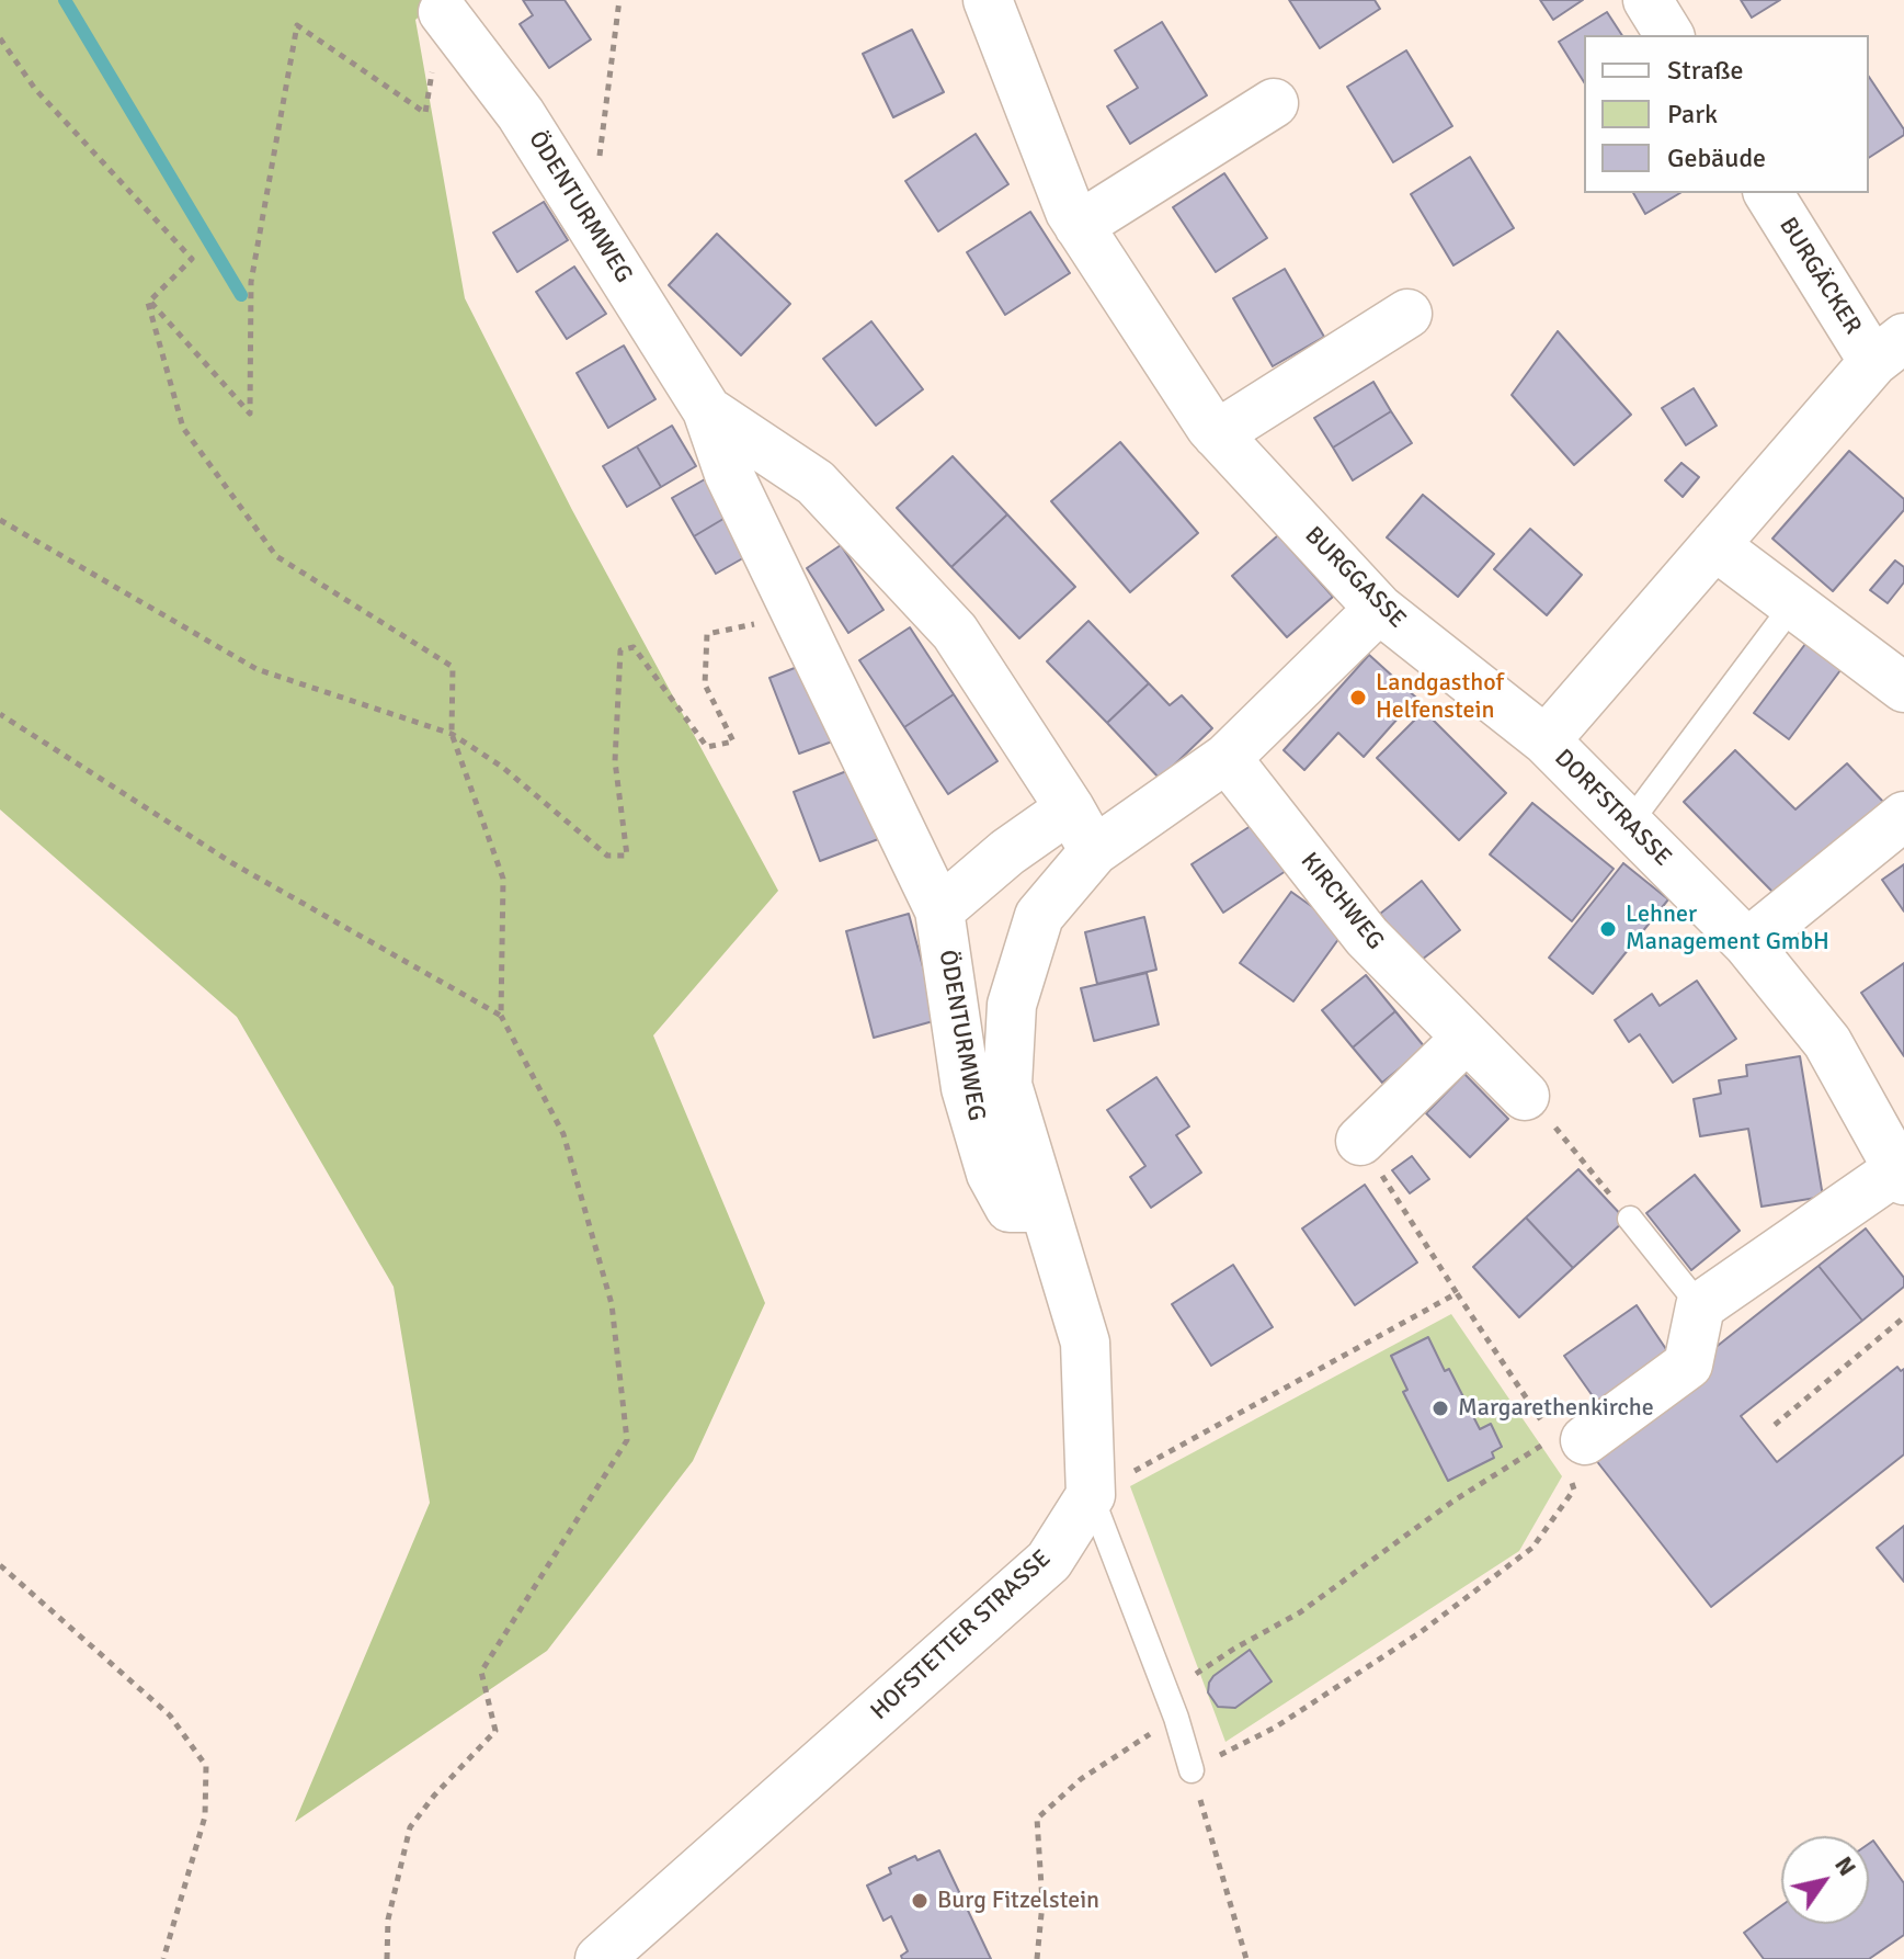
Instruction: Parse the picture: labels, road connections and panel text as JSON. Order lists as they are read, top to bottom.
{
  "streets": {
    "street": [
      "ÖDENTURMWEG",
      "BURGÄCKER",
      "BURGGASSE",
      "DORFSTRASSE",
      "KIRCHWEG",
      "HOFSTETTER STRASSE"
    ]
  },
  "crossings": [
    ["ÖDENTURMWEG", "BURGGASSE"],
    ["ÖDENTURMWEG", "KIRCHWEG"],
    ["BURGÄCKER", "DORFSTRASSE"],
    ["BURGGASSE", "DORFSTRASSE"]
  ],
  "places": [
    "Landgasthof Helfenstein",
    "Lehner Management GmbH",
    "Margarethenkirche",
    "Burg Fitzelstein"
  ],
  "legend": ["Straße", "Park", "Gebäude"],
  "north": "top right"
}
